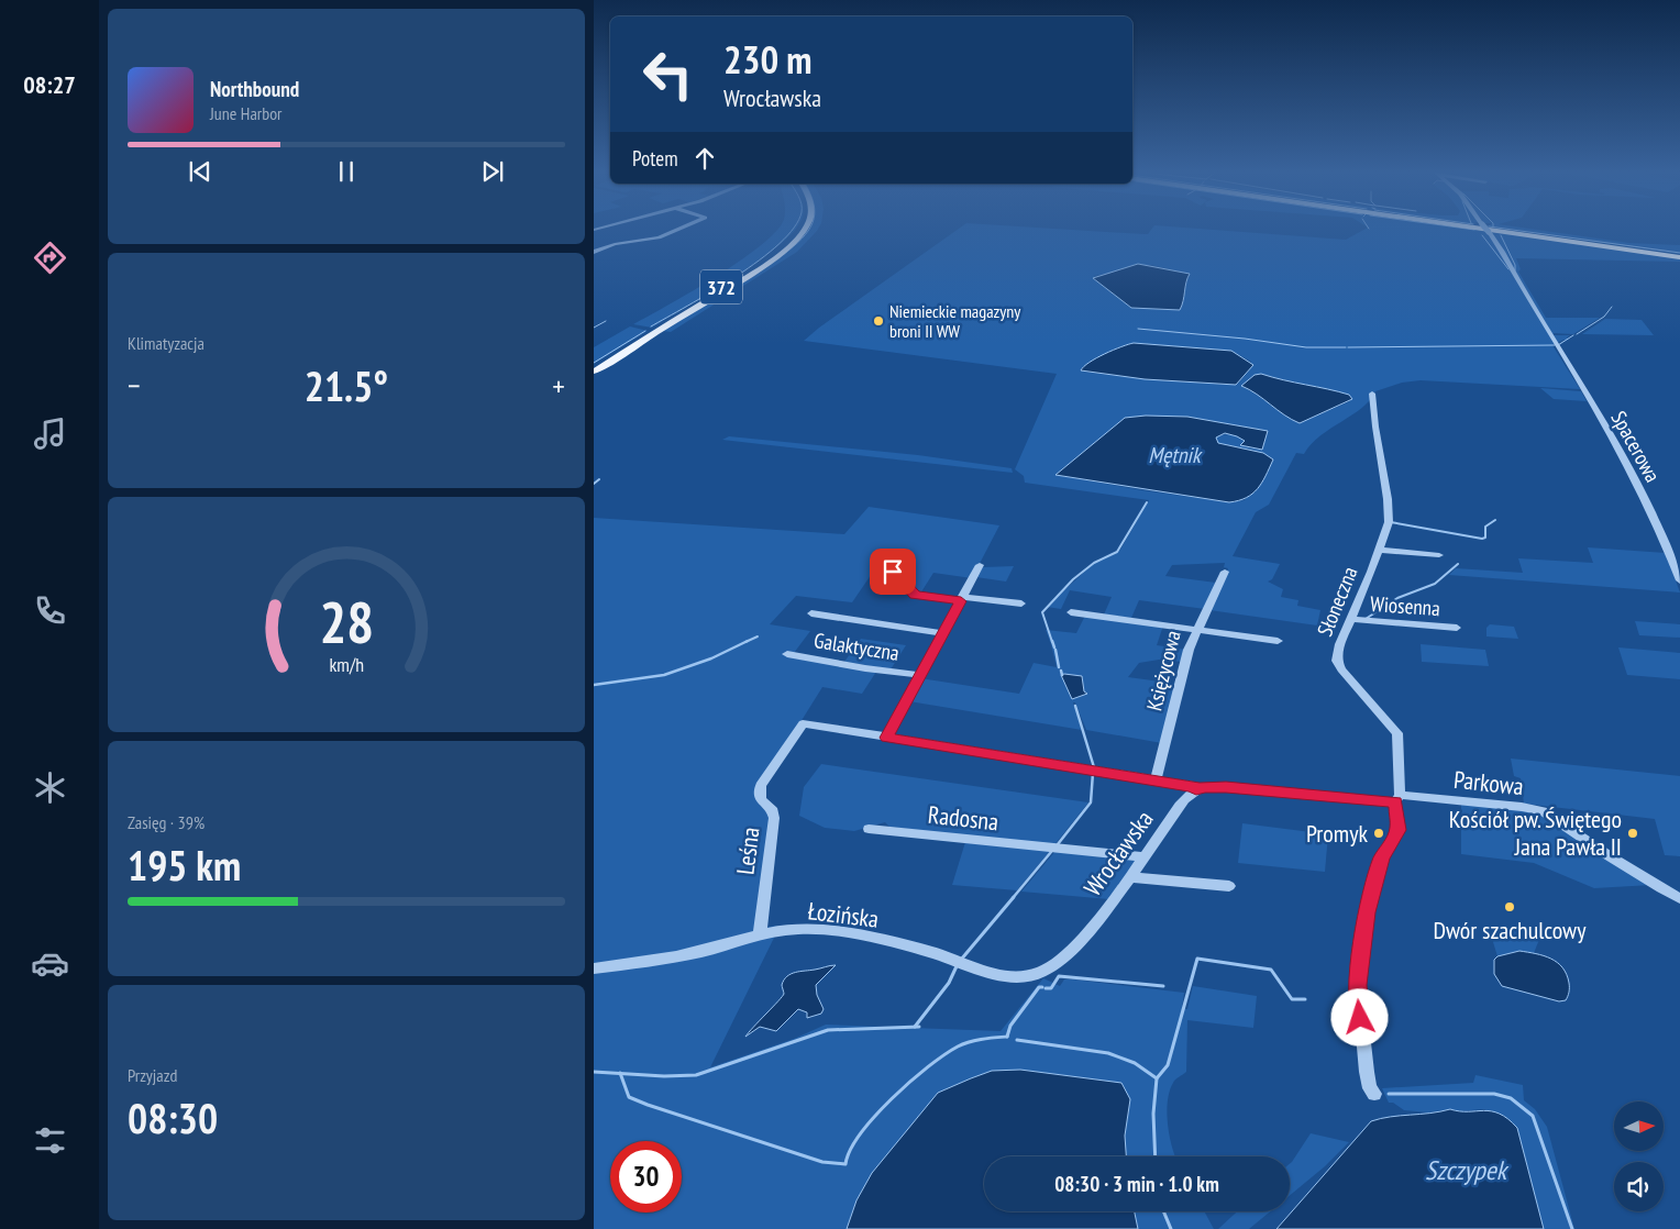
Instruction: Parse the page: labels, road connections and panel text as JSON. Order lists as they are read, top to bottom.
{
  "streets": {
    "main road": ["372"],
    "street": [
      "Spacerowa",
      "Słoneczna",
      "Wiosenna",
      "Galaktyczna",
      "Księżycowa",
      "Parkowa",
      "Radosna",
      "Leśna",
      "Wrocławska",
      "Łozińska"
    ]
  },
  "crossings": [
    ["Słoneczna", "Wiosenna"],
    ["Słoneczna", "Parkowa"],
    ["Radosna", "Wrocławska"],
    ["Leśna", "Łozińska"],
    ["Wrocławska", "Łozińska"]
  ],
  "water": ["Mętnik", "Szczypek"],
  "places": [
    "Niemieckie magazyny broni II WW",
    "Promyk",
    "Kościół pw. Świętego Jana Pawła II",
    "Dwór szachulcowy"
  ],
  "north": "right",
  "page": {
    "tabs": "08:27",
    "turn": ["230 m", "Wrocławska"],
    "song": ["Northbound", "June Harbor"],
    "then": "Potem",
    "tile": [
      "Klimatyzacja",
      ["Zasięg · 39%", "195 km"],
      ["Przyjazd", "08:30"]
    ],
    "heat": ["−", "21.5°", "+"],
    "limit": "30",
    "trip": "08:30 · 3 min · 1.0 km",
    "gauge": ["28", "km/h"]
  }
}
